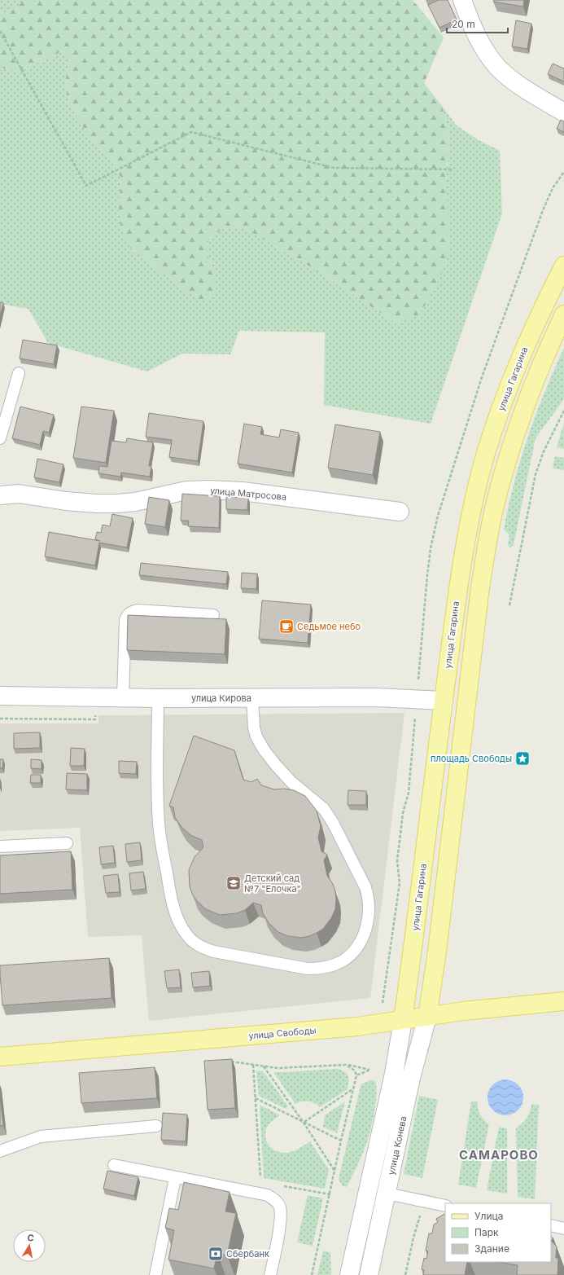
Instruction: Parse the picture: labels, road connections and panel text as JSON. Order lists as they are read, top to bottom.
{
  "streets": {
    "main road": ["улица Гагарина", "улица Свободы"],
    "street": ["улица Матросова", "улица Кирова", "улица Конева"]
  },
  "crossings": [
    ["улица Гагарина", "улица Кирова"],
    ["улица Гагарина", "улица Свободы"],
    ["улица Гагарина", "улица Конева"],
    ["улица Свободы", "улица Конева"]
  ],
  "districts": ["САМАРОВО"],
  "places": {
    "cafe": ["Седьмое небо"],
    "place": ["площадь Свободы"],
    "school or university": ["Детский сад №7 \"Елочка\""],
    "bank": ["Сбербанк"]
  },
  "legend": ["Улица", "Парк", "Здание"],
  "scale_bar": "20 m",
  "north": "top"
}
